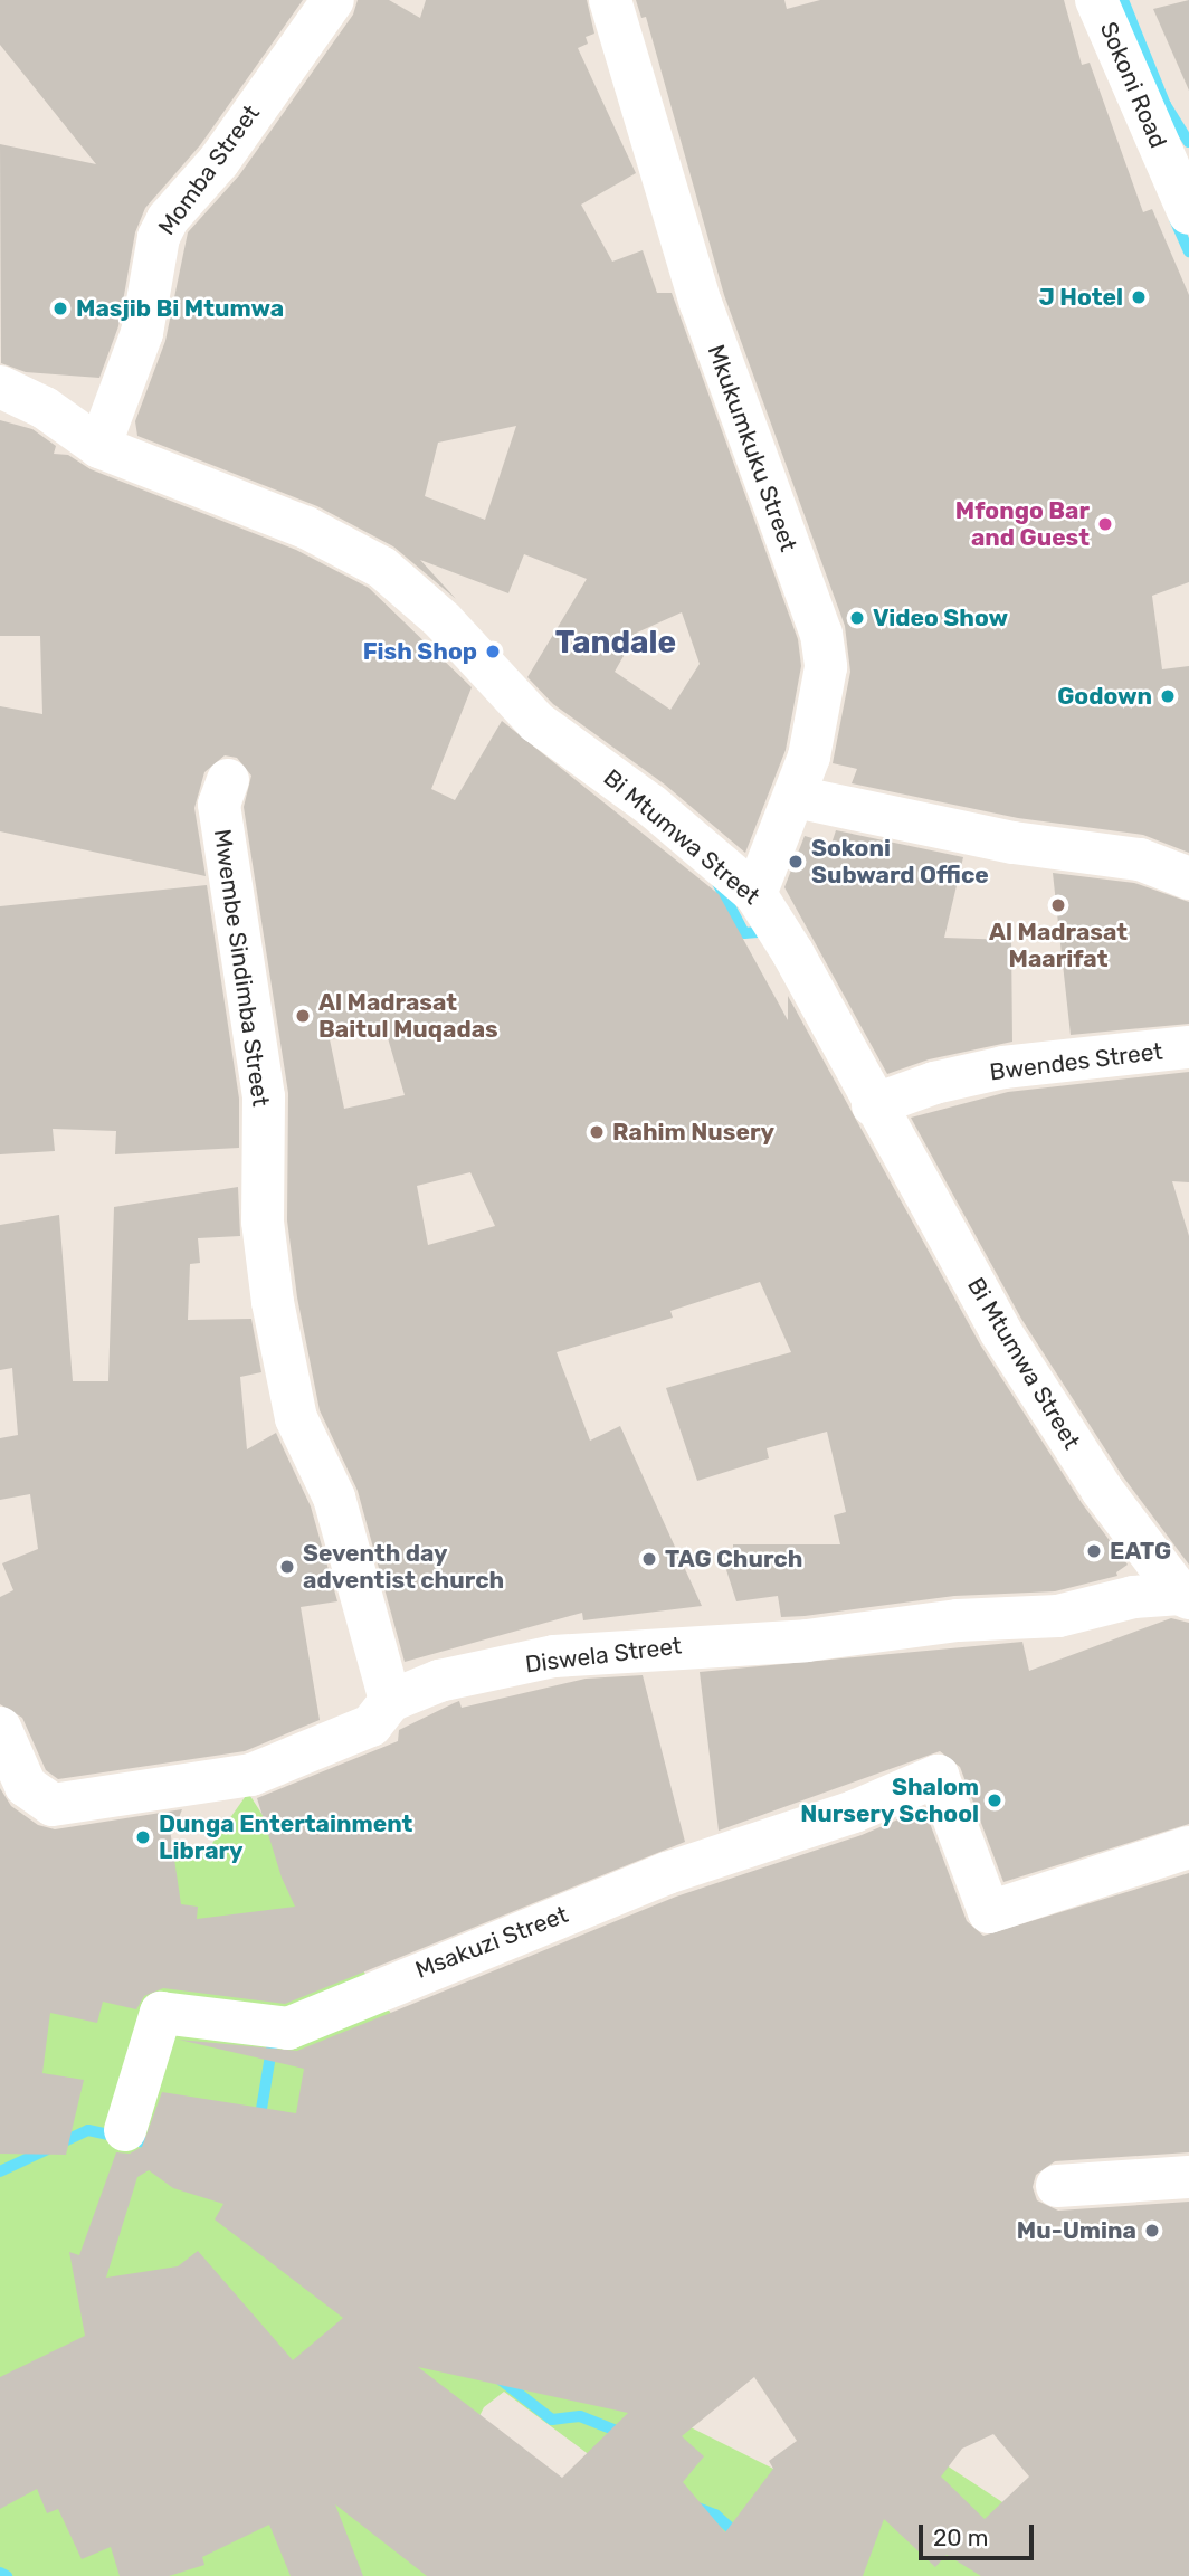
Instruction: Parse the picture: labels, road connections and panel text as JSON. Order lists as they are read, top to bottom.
{
  "streets": {
    "street": [
      "Sokoni Road",
      "Momba Street",
      "Mkukumkuku Street",
      "Bi Mtumwa Street",
      "Mwembe Sindimba Street",
      "Bwendes Street",
      "Diswela Street",
      "Msakuzi Street"
    ]
  },
  "crossings": [
    ["Momba Street", "Bi Mtumwa Street"],
    ["Mkukumkuku Street", "Bi Mtumwa Street"],
    ["Bi Mtumwa Street", "Bwendes Street"],
    ["Bi Mtumwa Street", "Diswela Street"],
    ["Mwembe Sindimba Street", "Diswela Street"]
  ],
  "districts": ["Tandale"],
  "places": [
    "J Hotel",
    "Masjib Bi Mtumwa",
    "Mfongo Bar and Guest",
    "Video Show",
    "Fish Shop",
    "Godown",
    "Sokoni Subward Office",
    "Al Madrasat Maarifat",
    "Al Madrasat Baitul Muqadas",
    "Rahim Nusery",
    "EATG",
    "TAG Church",
    "Seventh day adventist church",
    "Shalom Nursery School",
    "Dunga Entertainment Library",
    "Mu-Umina"
  ],
  "scale_bar": "20 m"
}
